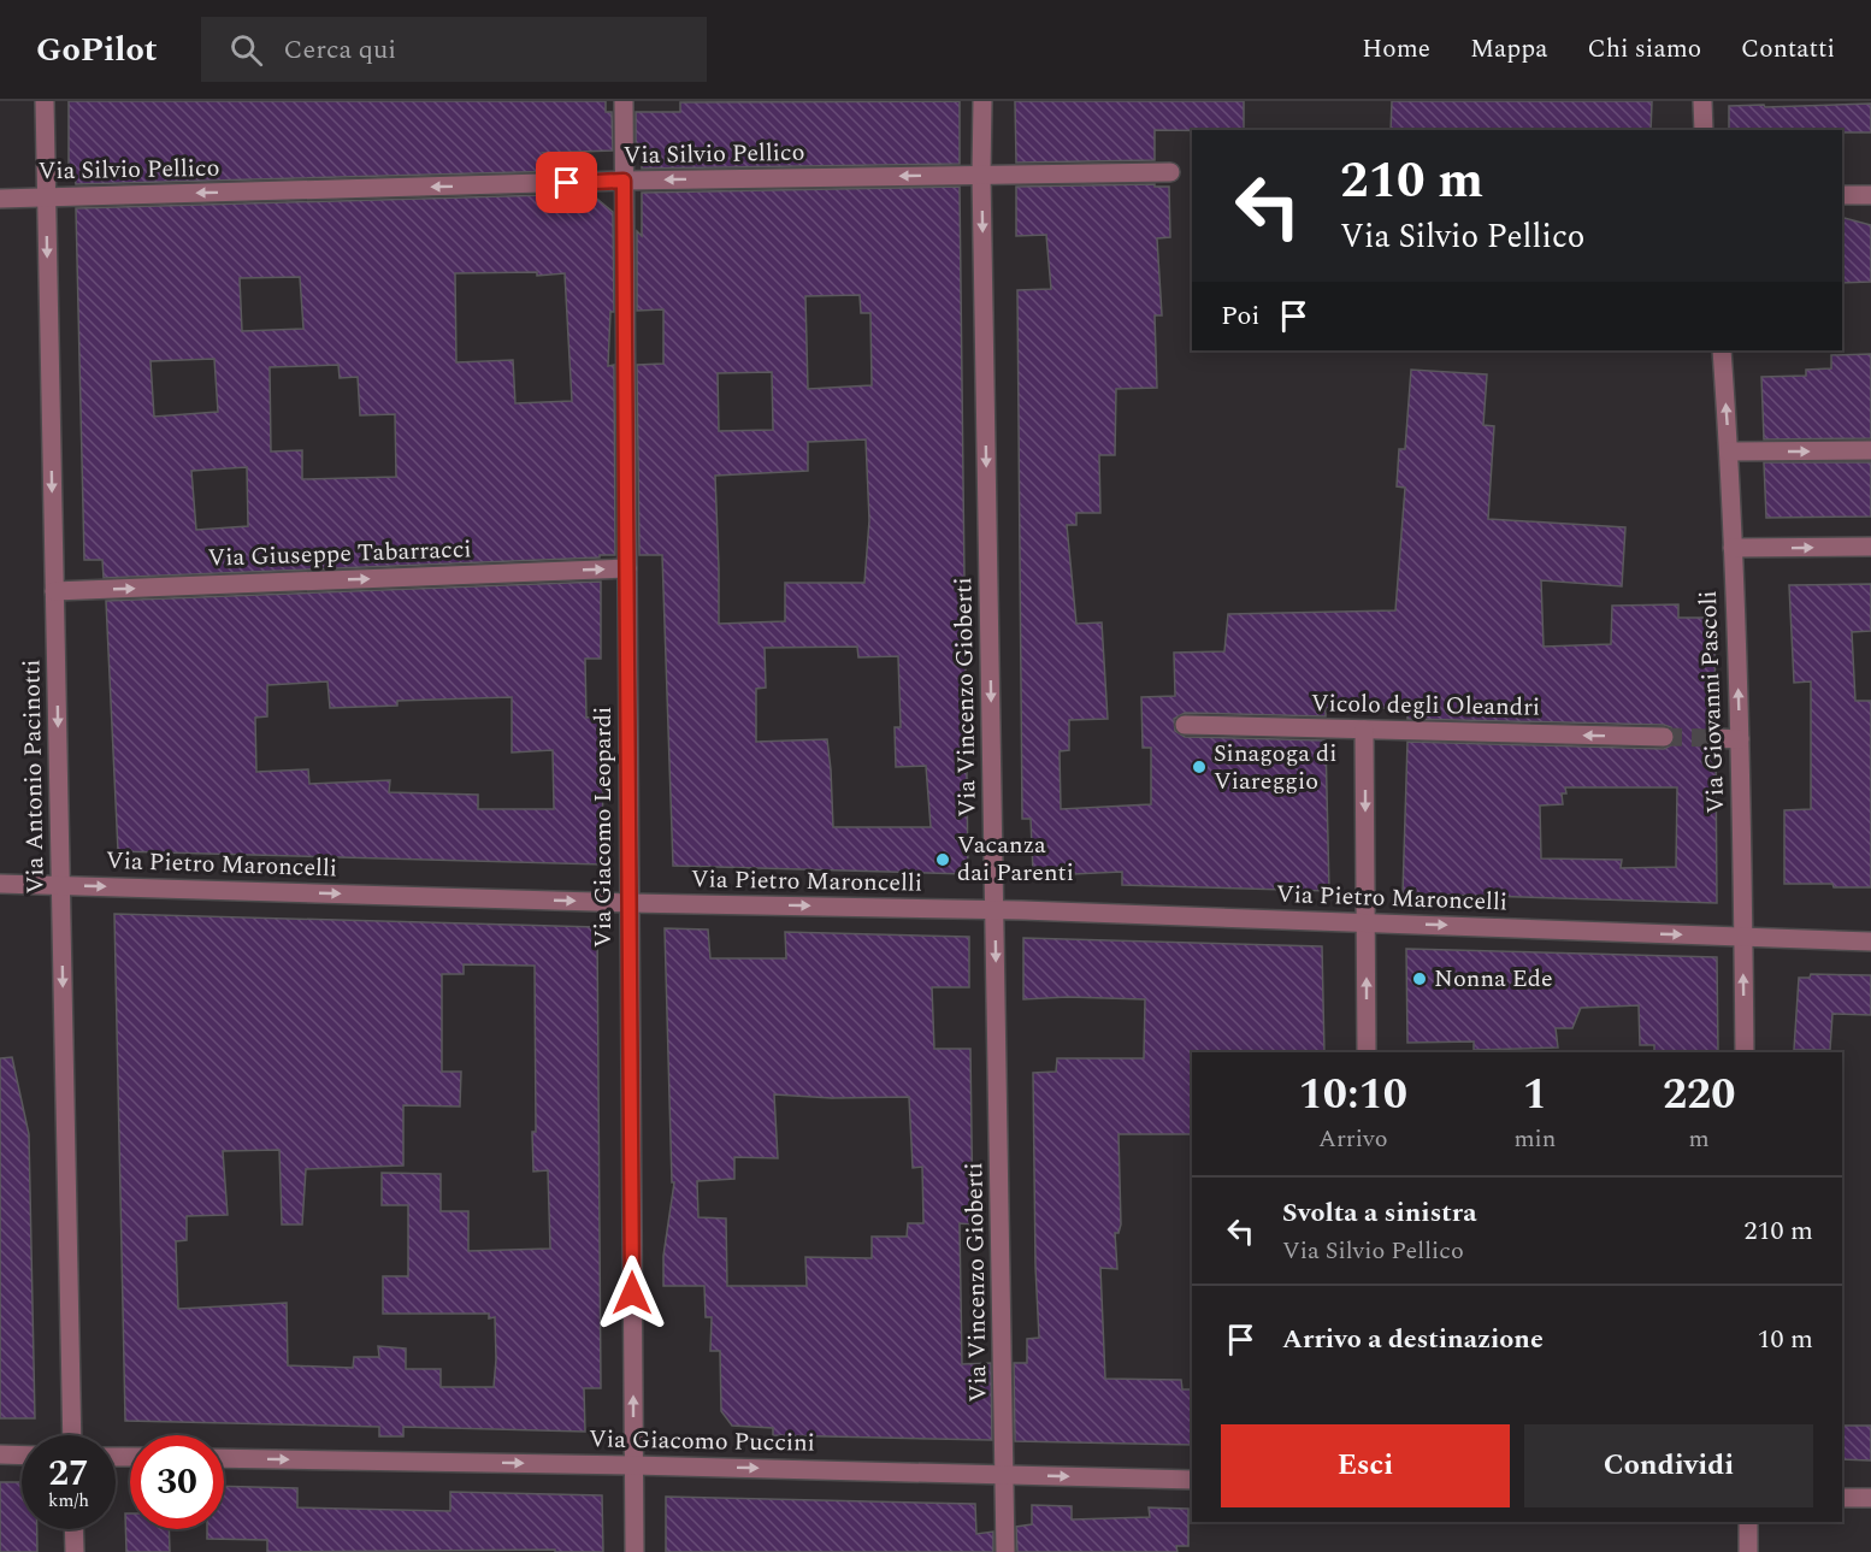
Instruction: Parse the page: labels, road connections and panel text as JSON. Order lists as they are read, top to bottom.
{
  "streets": {
    "street": [
      "Via Silvio Pellico",
      "Via Giuseppe Tabarracci",
      "Via Vincenzo Gioberti",
      "Via Giovanni Pascoli",
      "Vicolo degli Oleandri",
      "Via Antonio Pacinotti",
      "Via Giacomo Leopardi",
      "Via Pietro Maroncelli",
      "Via Giacomo Puccini"
    ]
  },
  "crossings": [
    ["Via Silvio Pellico", "Via Vincenzo Gioberti"],
    ["Via Silvio Pellico", "Via Antonio Pacinotti"],
    ["Via Silvio Pellico", "Via Giacomo Leopardi"],
    ["Via Giuseppe Tabarracci", "Via Antonio Pacinotti"],
    ["Via Giuseppe Tabarracci", "Via Giacomo Leopardi"],
    ["Via Vincenzo Gioberti", "Via Pietro Maroncelli"],
    ["Via Vincenzo Gioberti", "Via Giacomo Puccini"],
    ["Via Giovanni Pascoli", "Via Pietro Maroncelli"],
    ["Via Antonio Pacinotti", "Via Pietro Maroncelli"],
    ["Via Giacomo Leopardi", "Via Pietro Maroncelli"],
    ["Via Giacomo Leopardi", "Via Giacomo Puccini"]
  ],
  "one_way": [
    "Via Silvio Pellico",
    "Via Giuseppe Tabarracci",
    "Via Vincenzo Gioberti",
    "Via Giovanni Pascoli",
    "Vicolo degli Oleandri",
    "Via Antonio Pacinotti",
    "Via Giacomo Leopardi",
    "Via Pietro Maroncelli",
    "Via Giacomo Puccini"
  ],
  "places": ["Sinagoga di Viareggio", "Vacanza dai Parenti", "Nonna Ede"],
  "page": {
    "header": "GoPilot",
    "search": "Cerca qui",
    "nav": [
      "Home",
      "Mappa",
      "Chi siamo",
      "Contatti"
    ],
    "turn": ["210 m", "Via Silvio Pellico"],
    "then": "Poi",
    "eta": [
      "10:10",
      "Arrivo",
      "1",
      "min",
      "220",
      "m"
    ],
    "list": [
      {
        "name": "Svolta a sinistra",
        "note": "Via Silvio Pellico",
        "value": "210 m"
      },
      {
        "name": "Arrivo a destinazione",
        "value": "10 m"
      }
    ],
    "buttons": ["Esci", "Condividi"],
    "speed": "27 km/h",
    "limit": "30"
  }
}
